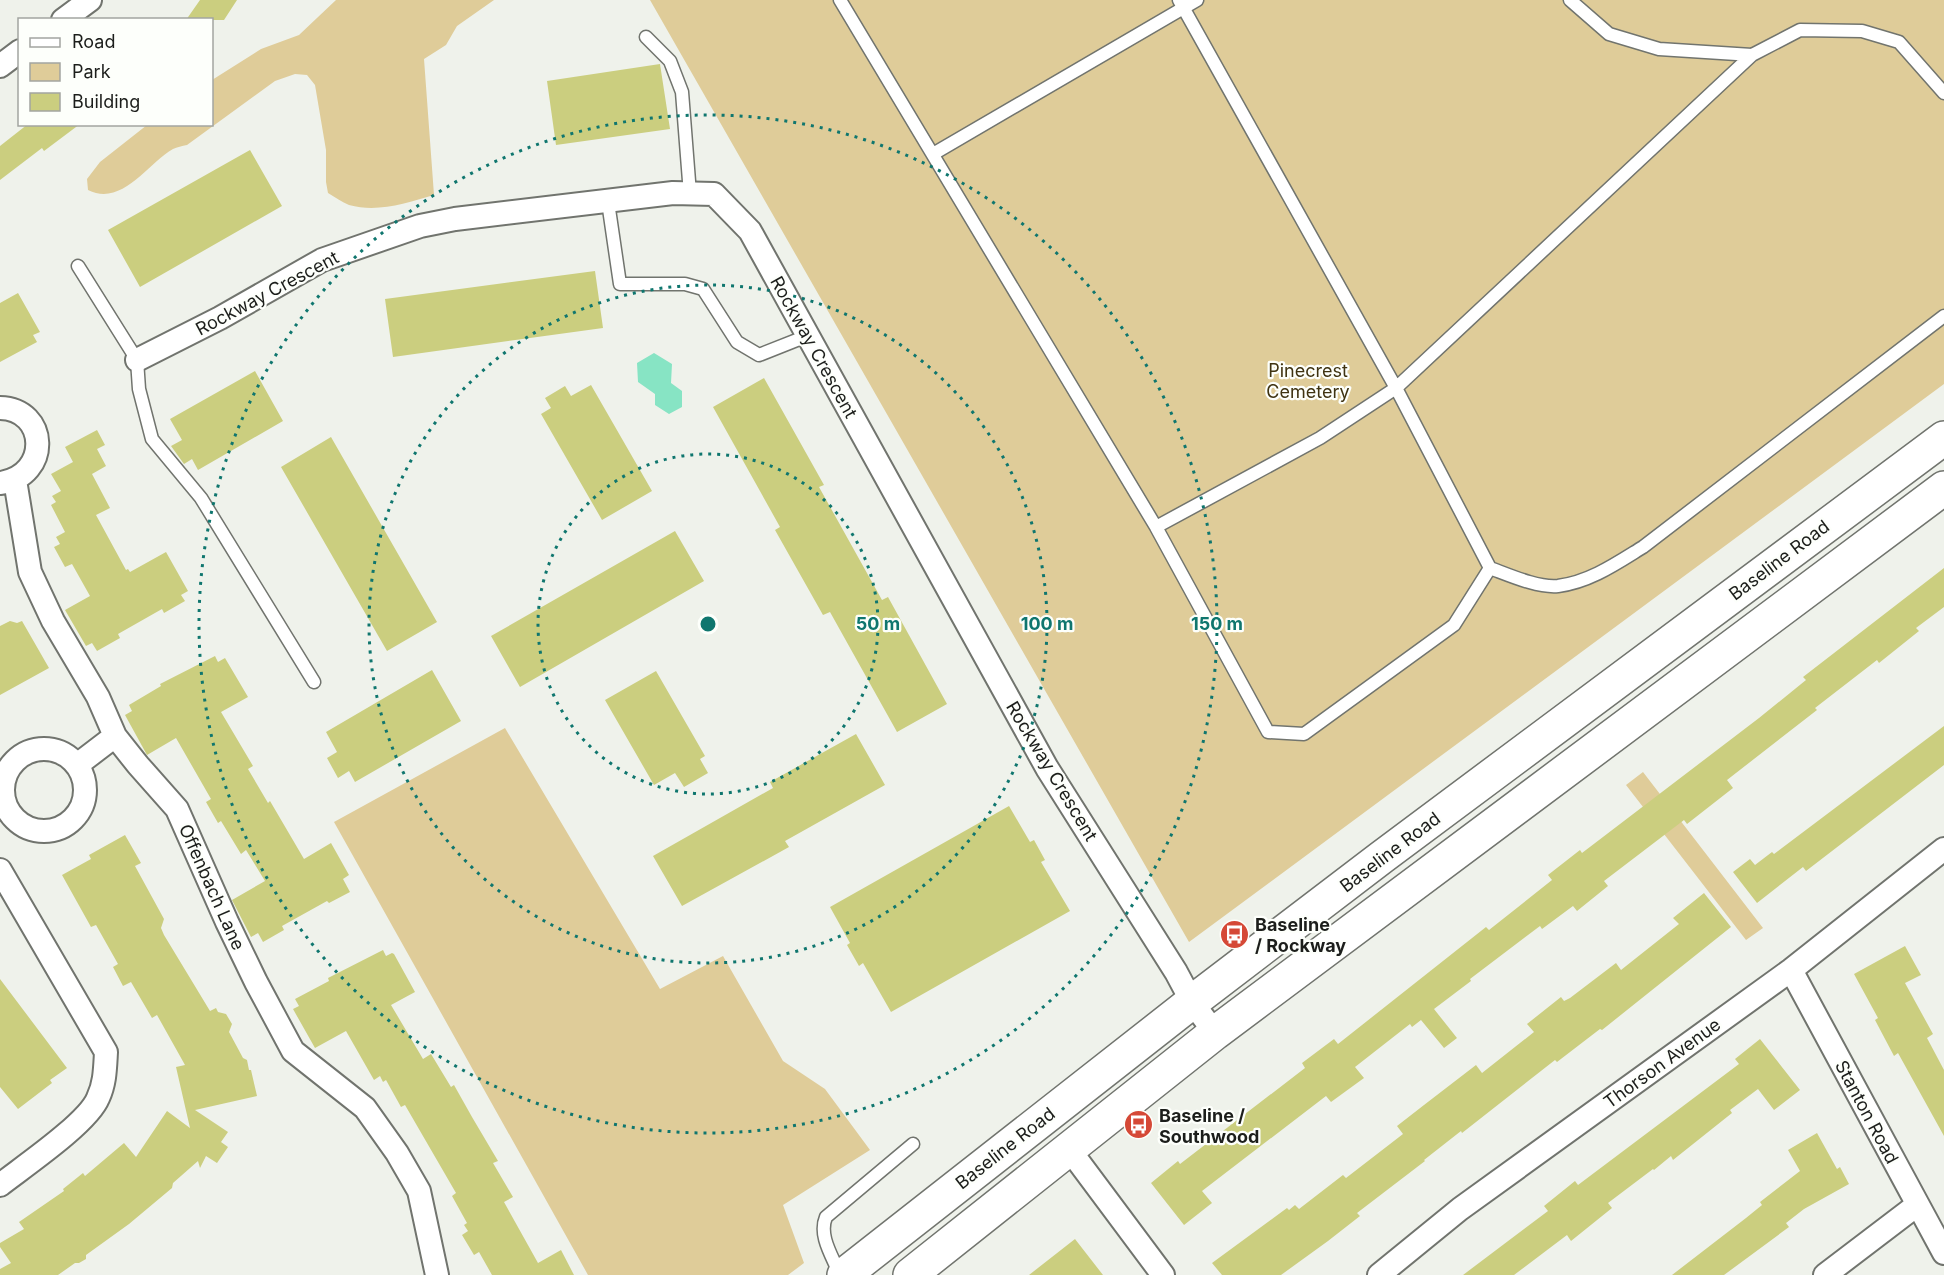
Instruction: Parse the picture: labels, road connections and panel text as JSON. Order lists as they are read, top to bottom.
{
  "streets": {
    "main road": ["Baseline Road"],
    "street": [
      "Rockway Crescent",
      "Offenbach Lane",
      "Thorson Avenue",
      "Stanton Road"
    ]
  },
  "crossings": [
    ["Rockway Crescent", "Baseline Road"],
    ["Thorson Avenue", "Stanton Road"]
  ],
  "parks": ["Pinecrest Cemetery"],
  "places": {
    "bus stop": ["Baseline / Rockway", "Baseline / Southwood"]
  },
  "legend": ["Road", "Park", "Building"],
  "rings": ["50 m", "100 m", "150 m"]
}
